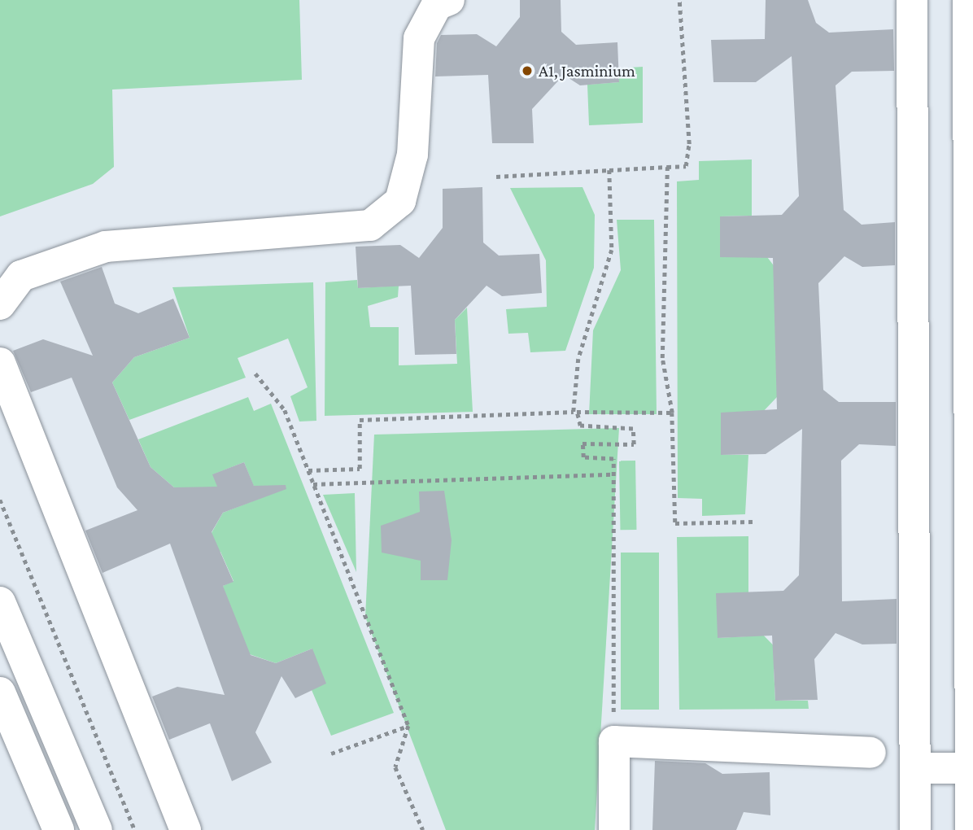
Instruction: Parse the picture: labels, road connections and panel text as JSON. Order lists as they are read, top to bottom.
{
  "places": ["A1, Jasminium"]
}
